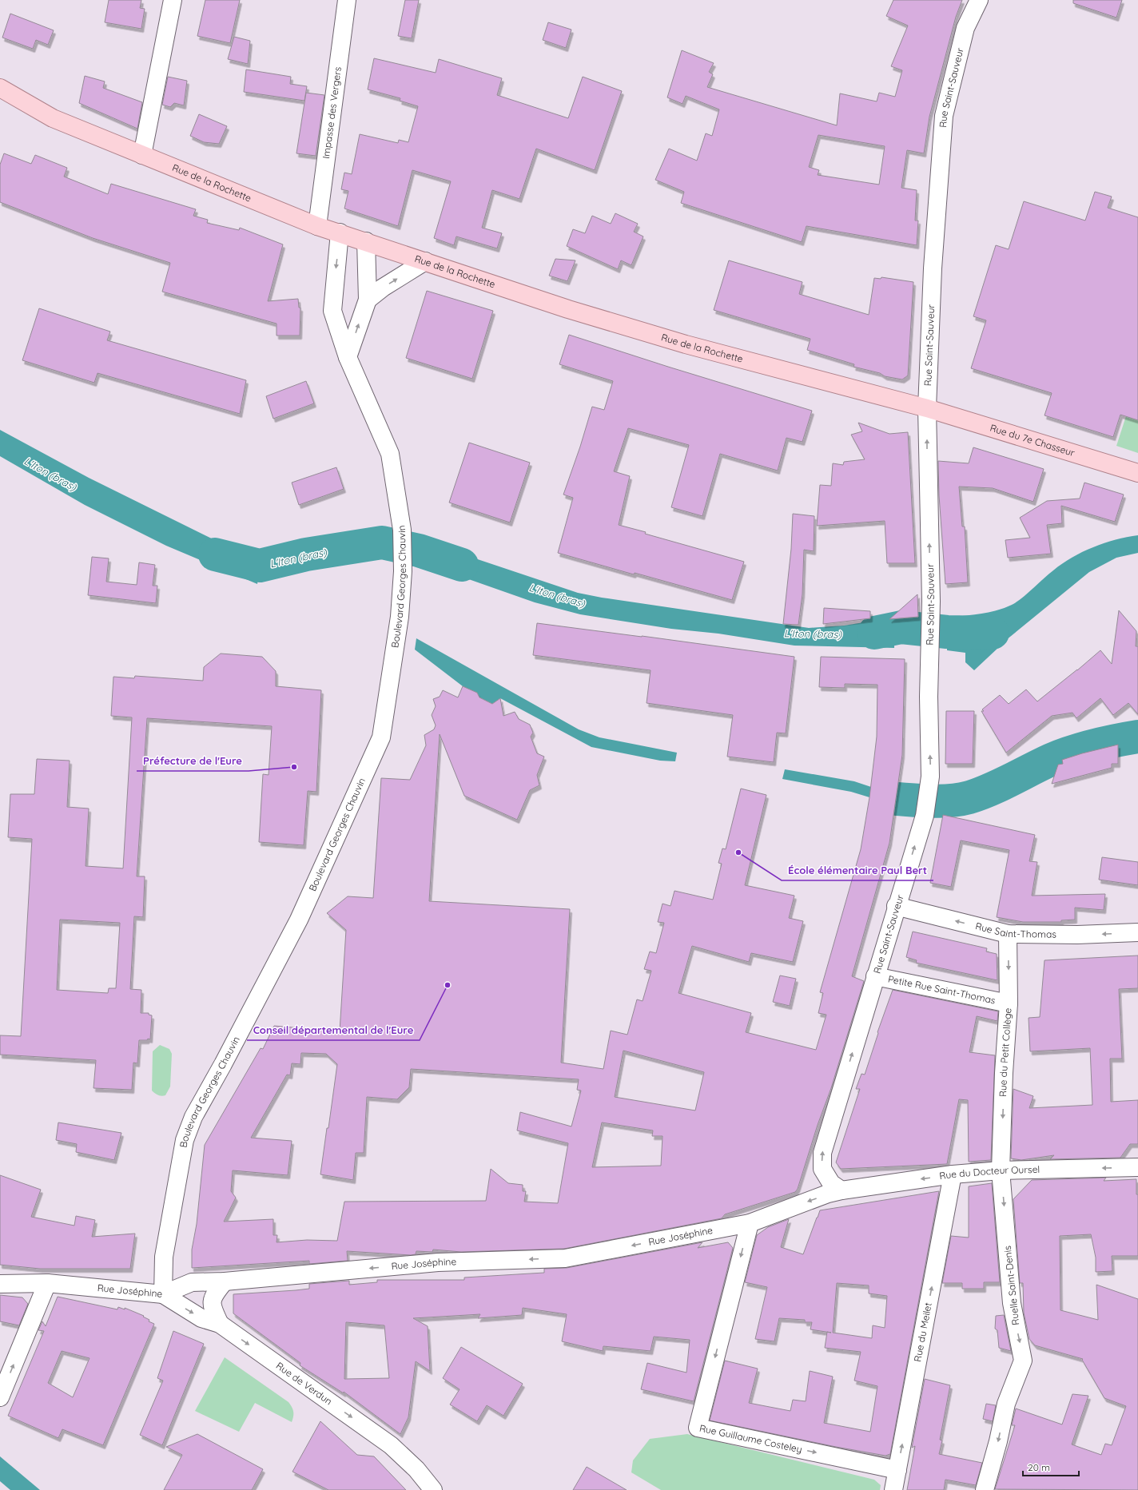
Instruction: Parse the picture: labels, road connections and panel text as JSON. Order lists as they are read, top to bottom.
{
  "streets": {
    "main road": ["Rue de la Rochette", "Rue du 7e Chasseur"],
    "street": [
      "Rue Saint-Sauveur",
      "Impasse des Vergers",
      "Boulevard Georges Chauvin",
      "Rue Saint-Thomas",
      "Petite Rue Saint-Thomas",
      "Rue du Petit Collège",
      "Rue du Docteur Oursel",
      "Rue Joséphine",
      "Ruelle Saint-Denis",
      "Rue du Meilet",
      "Rue de Verdun",
      "Rue Guillaume Costeley"
    ]
  },
  "crossings": [
    ["Rue Saint-Sauveur", "Rue de la Rochette"],
    ["Rue Saint-Sauveur", "Rue du 7e Chasseur"],
    ["Rue Saint-Sauveur", "Rue Saint-Thomas"],
    ["Rue Saint-Sauveur", "Petite Rue Saint-Thomas"],
    ["Rue Saint-Sauveur", "Rue du Docteur Oursel"],
    ["Rue Saint-Sauveur", "Rue Joséphine"],
    ["Impasse des Vergers", "Rue de la Rochette"],
    ["Rue de la Rochette", "Rue du 7e Chasseur"],
    ["Rue de la Rochette", "Boulevard Georges Chauvin"],
    ["Boulevard Georges Chauvin", "Rue Joséphine"],
    ["Boulevard Georges Chauvin", "Rue de Verdun"],
    ["Rue Saint-Thomas", "Rue du Petit Collège"],
    ["Petite Rue Saint-Thomas", "Rue du Petit Collège"],
    ["Rue du Petit Collège", "Rue du Docteur Oursel"],
    ["Rue du Petit Collège", "Ruelle Saint-Denis"],
    ["Rue du Docteur Oursel", "Rue Joséphine"],
    ["Rue du Docteur Oursel", "Ruelle Saint-Denis"],
    ["Rue du Docteur Oursel", "Rue du Meilet"],
    ["Rue Joséphine", "Rue de Verdun"],
    ["Rue Joséphine", "Rue Guillaume Costeley"],
    ["Rue du Meilet", "Rue Guillaume Costeley"]
  ],
  "one_way": [
    "Rue Saint-Sauveur",
    "Rue Saint-Thomas",
    "Rue du Petit Collège",
    "Rue du Docteur Oursel",
    "Rue Joséphine",
    "Ruelle Saint-Denis",
    "Rue du Meilet",
    "Rue de Verdun"
  ],
  "water": ["L'Iton (bras)"],
  "places": ["Préfecture de l'Eure", "École élémentaire Paul Bert", "Conseil départemental de l'Eure"],
  "scale_bar": "20 m"
}
